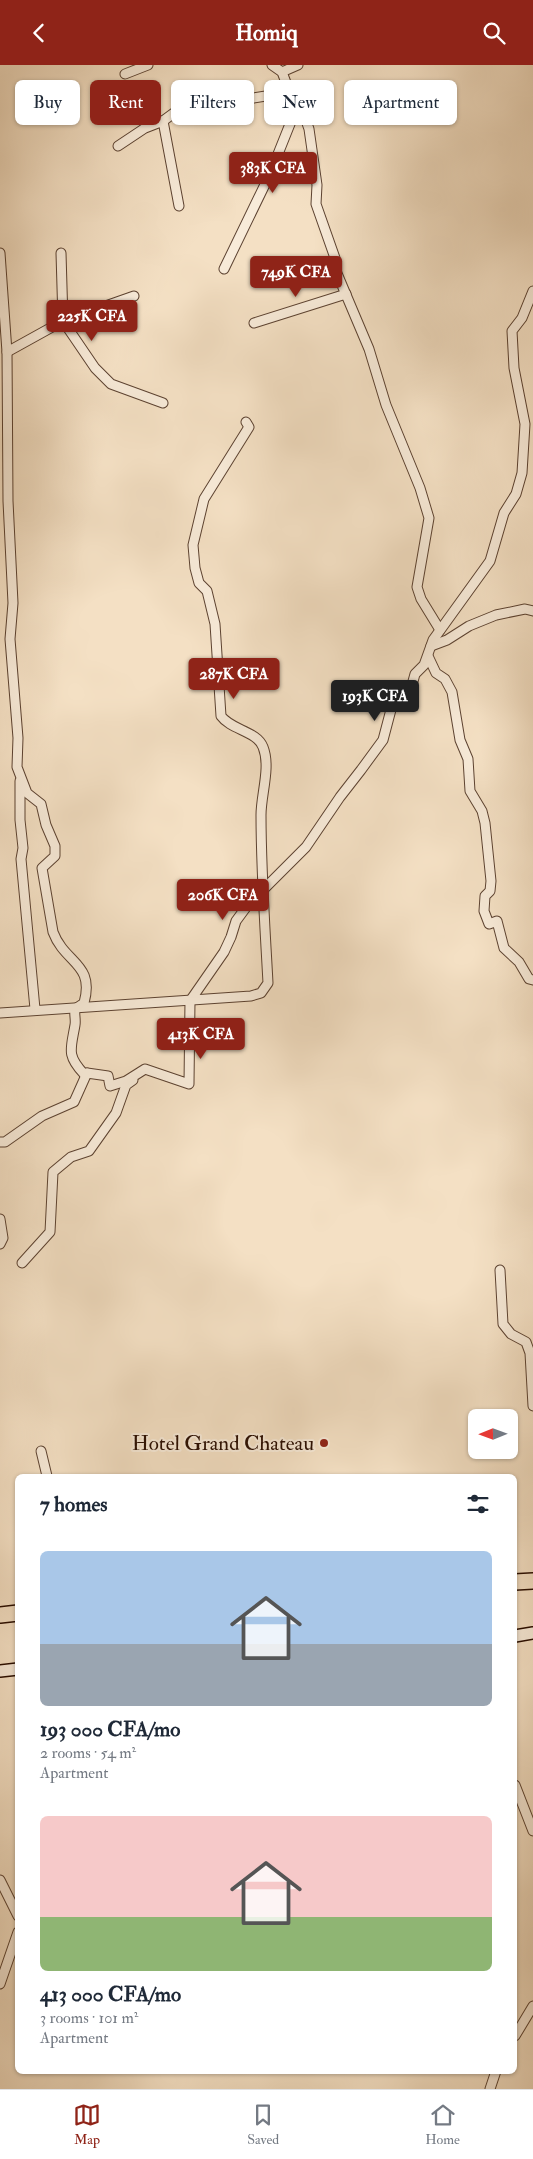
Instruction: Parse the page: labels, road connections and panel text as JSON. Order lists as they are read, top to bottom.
{
  "places": ["Hotel Grand Chateau"],
  "north": "left",
  "page": {
    "header": "Homiq",
    "chip": [
      "Buy",
      "Rent",
      "Filters",
      "New",
      "Apartment"
    ],
    "price": [
      "383K CFA",
      "749K CFA",
      "225K CFA",
      "287K CFA",
      "193K CFA",
      "206K CFA",
      "413K CFA"
    ],
    "heading": "7 homes",
    "list": [
      {
        "name": "193 000 CFA/mo",
        "note": "2 rooms · 54 m² · Apartment"
      },
      {
        "name": "413 000 CFA/mo",
        "note": "3 rooms · 101 m² · Apartment"
      }
    ],
    "tabs": ["Map", "Saved", "Home"]
  }
}
